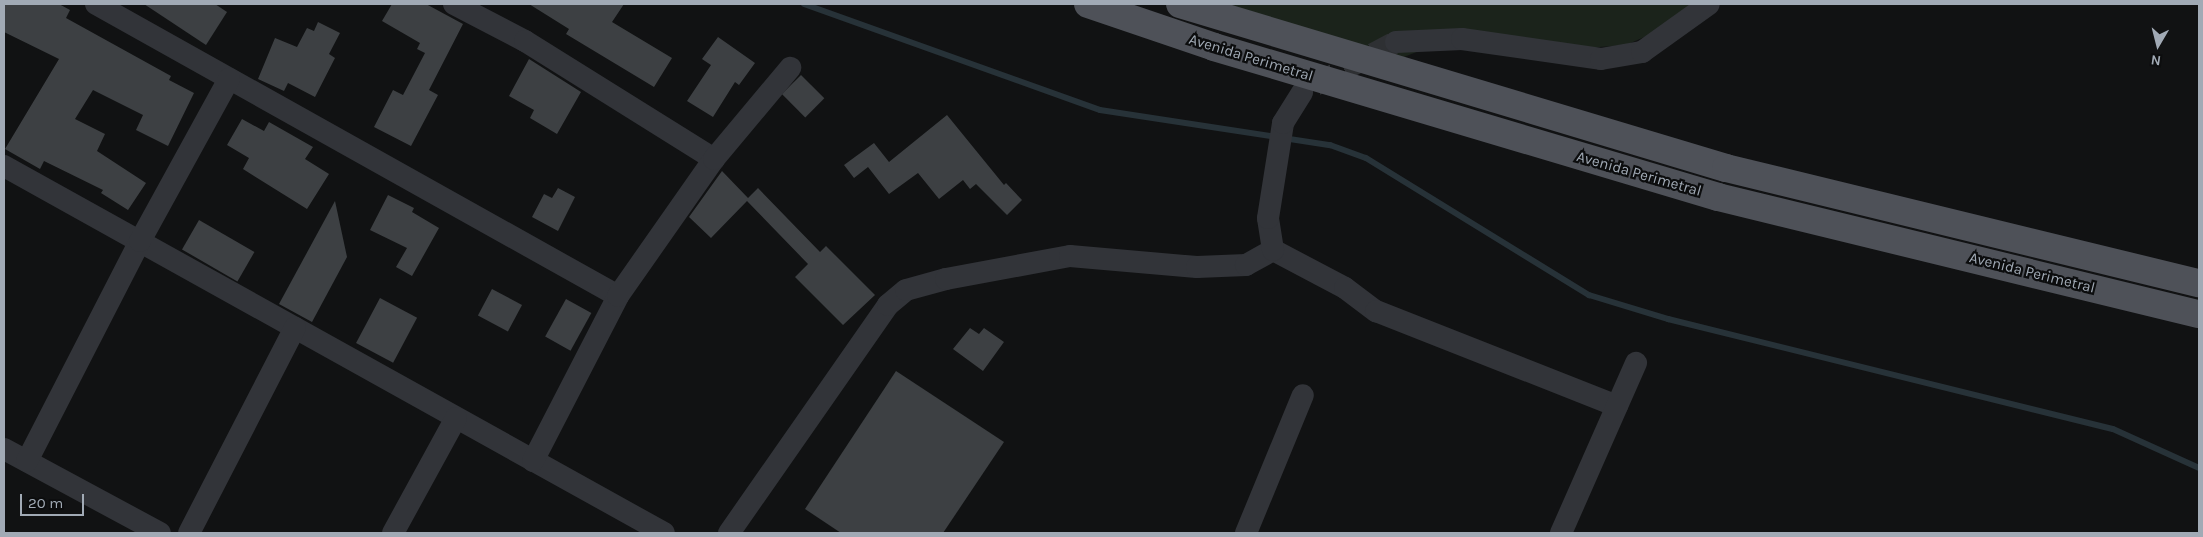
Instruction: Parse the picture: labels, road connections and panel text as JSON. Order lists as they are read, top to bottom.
{
  "streets": {
    "main road": ["Avenida Perimetral"]
  },
  "scale_bar": "20 m",
  "north": "bottom"
}
